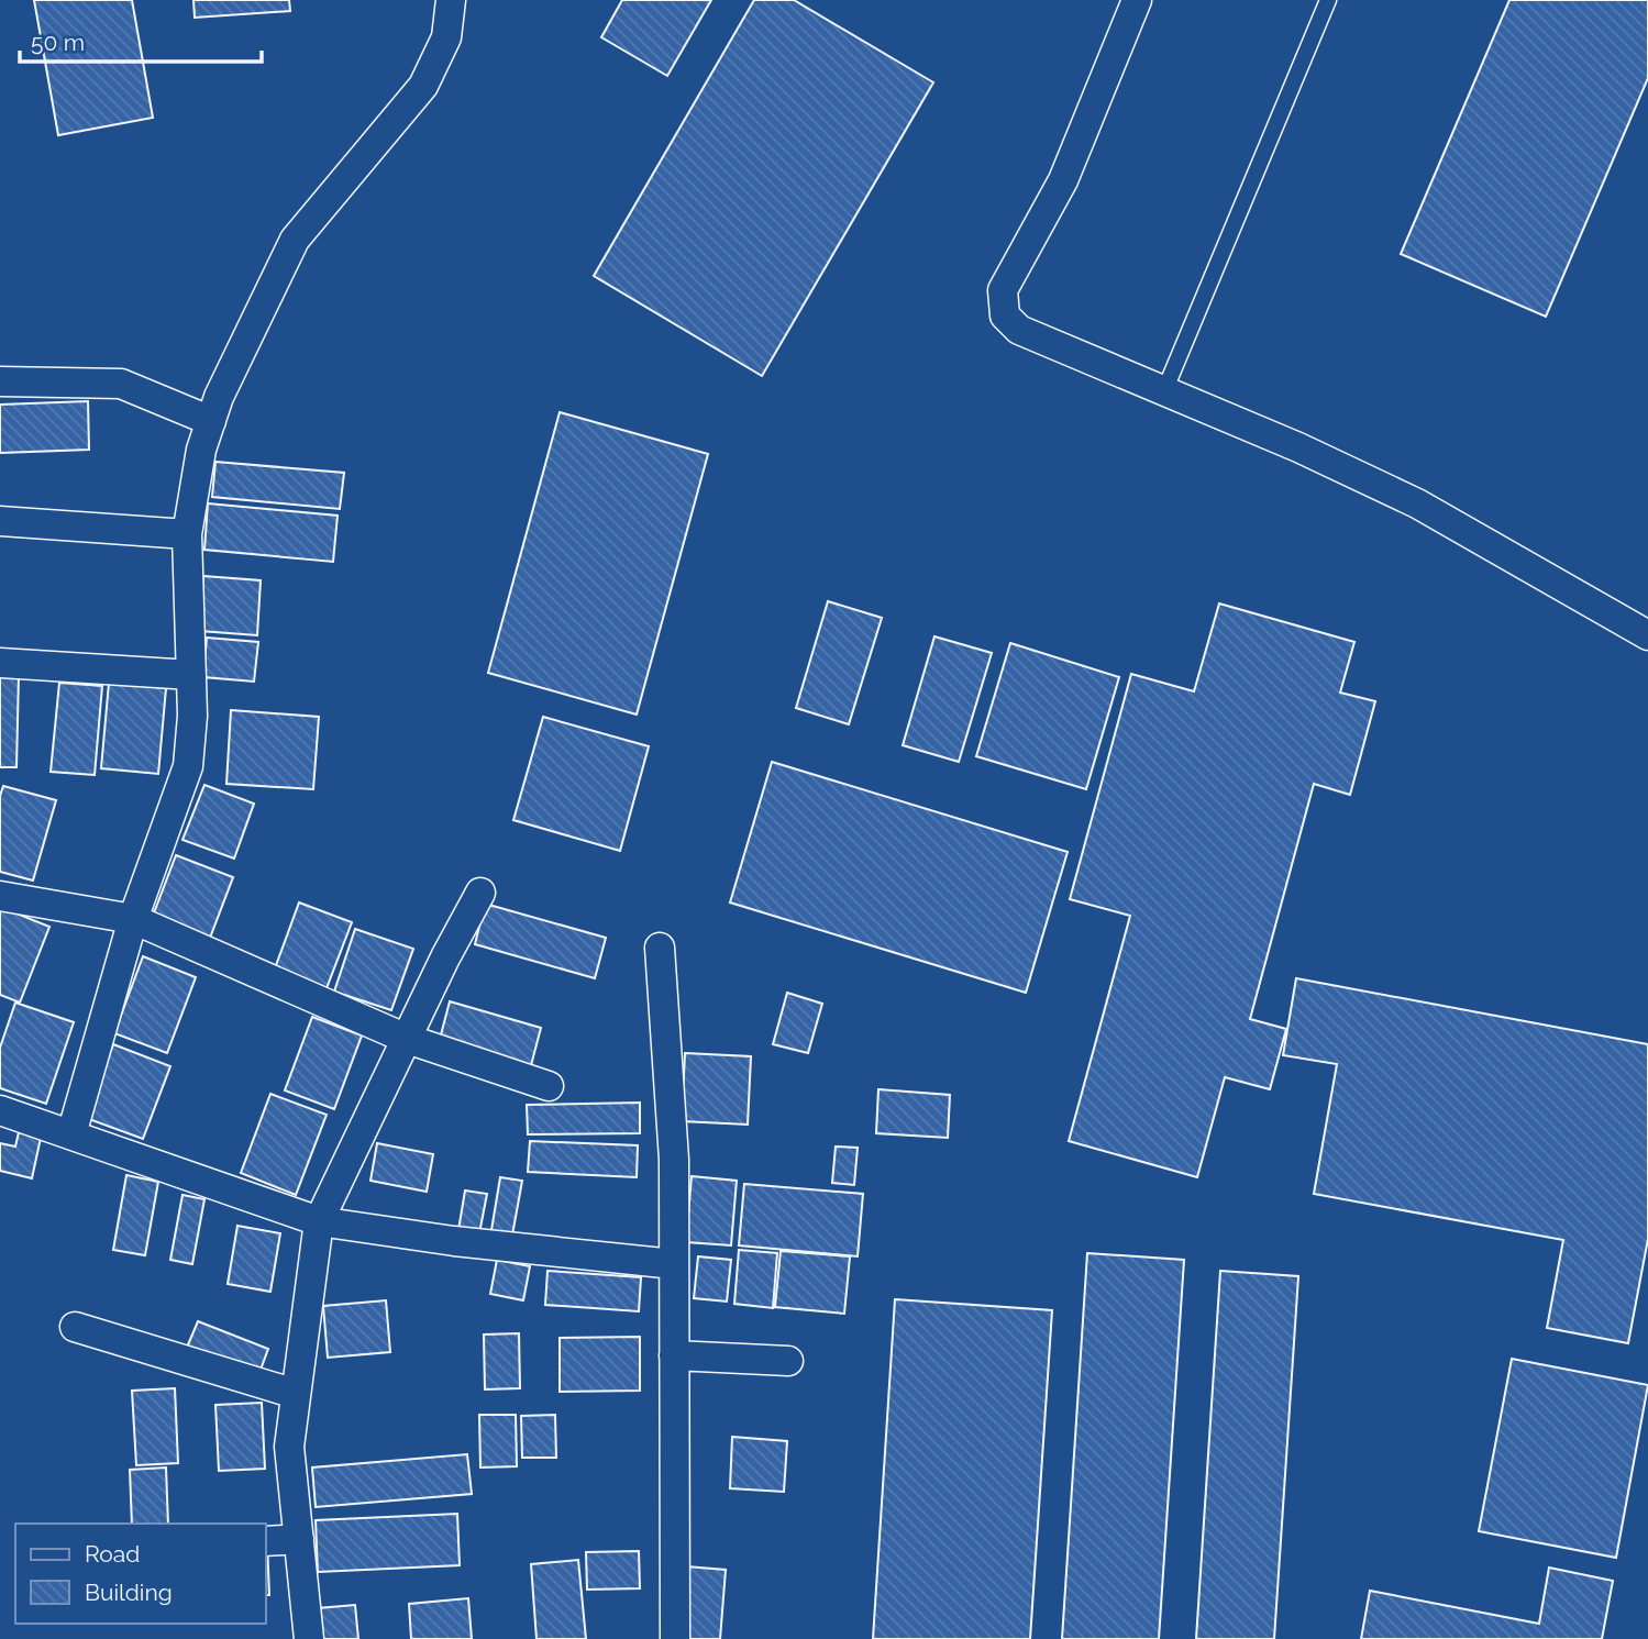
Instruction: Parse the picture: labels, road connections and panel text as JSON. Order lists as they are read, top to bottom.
{
  "legend": ["Road", "Building"],
  "scale_bar": "50 m"
}
